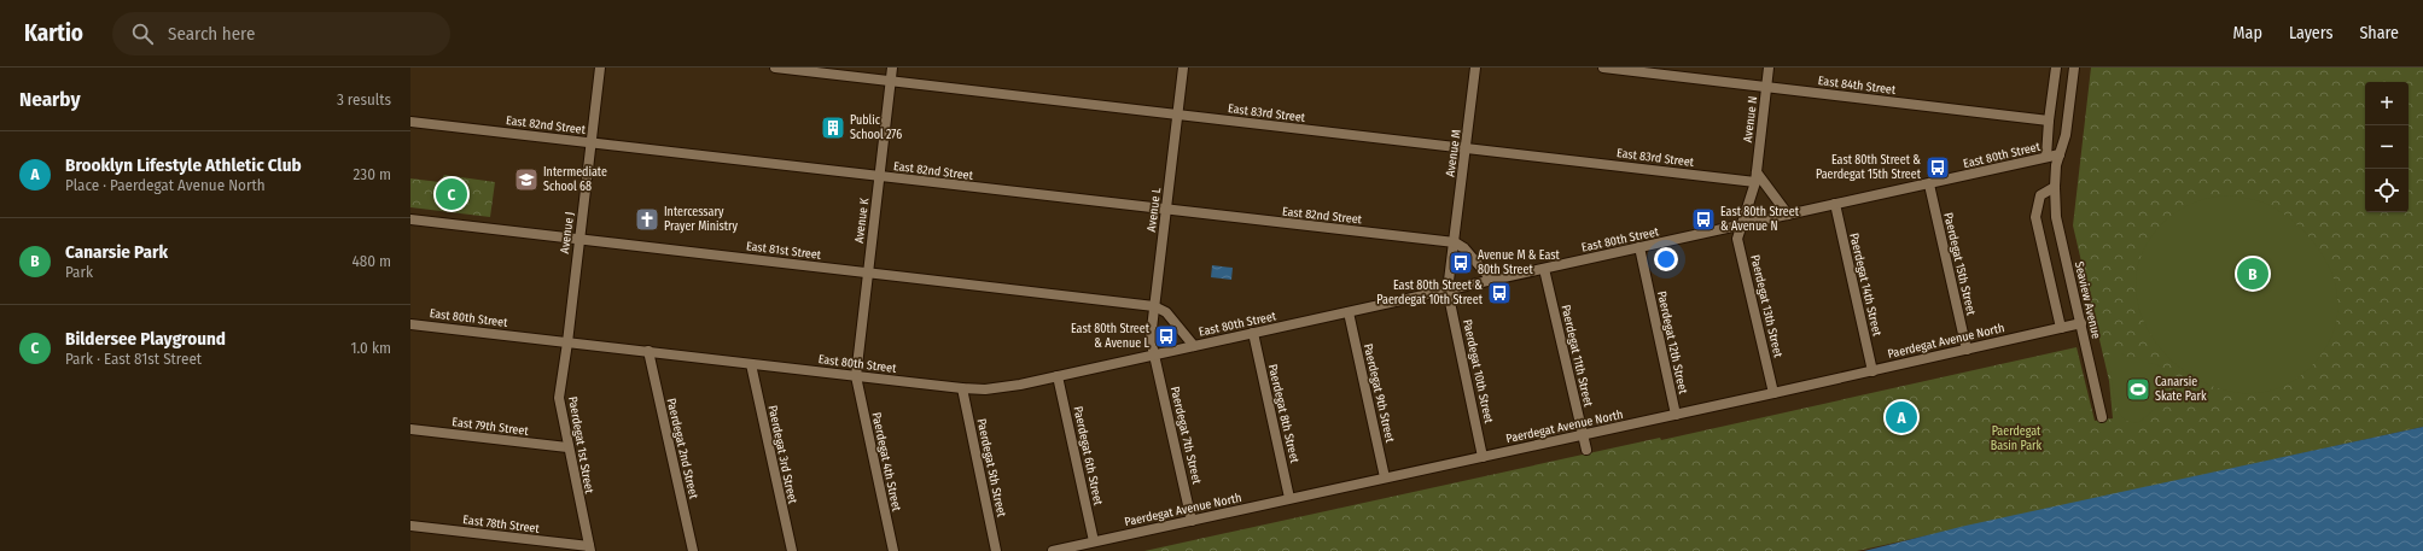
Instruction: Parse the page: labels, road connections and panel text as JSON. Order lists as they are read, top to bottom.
{
  "streets": {
    "street": [
      "East 84th Street",
      "East 83rd Street",
      "Avenue N",
      "East 82nd Street",
      "Avenue M",
      "East 80th Street",
      "Avenue L",
      "Avenue K",
      "Avenue J",
      "East 81st Street",
      "Paerdegat 15th Street",
      "Paerdegat 14th Street",
      "Seaview Avenue",
      "Paerdegat 13th Street",
      "Paerdegat Avenue North",
      "Paerdegat 12th Street",
      "Paerdegat 11th Street",
      "Paerdegat 10th Street",
      "Paerdegat 9th Street",
      "Paerdegat 8th Street",
      "East 79th Street",
      "Paerdegat 7th Street",
      "Paerdegat 1st Street",
      "Paerdegat 2nd Street",
      "Paerdegat 3rd Street",
      "Paerdegat 6th Street",
      "Paerdegat 4th Street",
      "Paerdegat 5th Street",
      "East 78th Street"
    ]
  },
  "crossings": [
    ["East 84th Street", "Avenue N"],
    ["East 83rd Street", "Avenue N"],
    ["East 83rd Street", "Avenue M"],
    ["East 83rd Street", "Avenue L"],
    ["East 83rd Street", "Avenue K"],
    ["Avenue N", "East 80th Street"],
    ["Avenue N", "Paerdegat 13th Street"],
    ["East 82nd Street", "Avenue M"],
    ["East 82nd Street", "Avenue L"],
    ["East 82nd Street", "Avenue K"],
    ["East 82nd Street", "Avenue J"],
    ["Avenue M", "East 80th Street"],
    ["Avenue M", "Paerdegat 10th Street"],
    ["East 80th Street", "Avenue L"],
    ["East 80th Street", "Avenue K"],
    ["East 80th Street", "Avenue J"],
    ["East 80th Street", "Paerdegat 15th Street"],
    ["East 80th Street", "Paerdegat 14th Street"],
    ["East 80th Street", "Seaview Avenue"],
    ["East 80th Street", "Paerdegat 13th Street"],
    ["East 80th Street", "Paerdegat 12th Street"],
    ["East 80th Street", "Paerdegat 11th Street"],
    ["East 80th Street", "Paerdegat 10th Street"],
    ["East 80th Street", "Paerdegat 9th Street"],
    ["East 80th Street", "Paerdegat 8th Street"],
    ["East 80th Street", "Paerdegat 7th Street"],
    ["East 80th Street", "Paerdegat 1st Street"],
    ["East 80th Street", "Paerdegat 2nd Street"],
    ["East 80th Street", "Paerdegat 3rd Street"],
    ["East 80th Street", "Paerdegat 6th Street"],
    ["East 80th Street", "Paerdegat 4th Street"],
    ["East 80th Street", "Paerdegat 5th Street"],
    ["Avenue L", "East 81st Street"],
    ["Avenue L", "Paerdegat 7th Street"],
    ["Avenue K", "East 81st Street"],
    ["Avenue K", "Paerdegat 4th Street"],
    ["Avenue J", "East 81st Street"],
    ["Avenue J", "Paerdegat 1st Street"],
    ["Paerdegat 15th Street", "Paerdegat Avenue North"],
    ["Paerdegat 14th Street", "Paerdegat Avenue North"],
    ["Seaview Avenue", "Paerdegat Avenue North"],
    ["Paerdegat 13th Street", "Paerdegat Avenue North"],
    ["Paerdegat Avenue North", "Paerdegat 12th Street"],
    ["Paerdegat Avenue North", "Paerdegat 11th Street"],
    ["Paerdegat Avenue North", "Paerdegat 10th Street"],
    ["Paerdegat Avenue North", "Paerdegat 9th Street"],
    ["Paerdegat Avenue North", "Paerdegat 8th Street"],
    ["Paerdegat Avenue North", "Paerdegat 7th Street"],
    ["Paerdegat Avenue North", "Paerdegat 6th Street"],
    ["East 79th Street", "Paerdegat 1st Street"],
    ["Paerdegat 1st Street", "East 78th Street"]
  ],
  "parks": ["Paerdegat Basin Park"],
  "places": {
    "building": ["Public School 276"],
    "bus stop": [
      "East 80th Street & Paerdegat 15th Street",
      "East 80th Street & Avenue N",
      "Avenue M & East 80th Street",
      "East 80th Street & Paerdegat 10th Street",
      "East 80th Street & Avenue L"
    ],
    "school or university": ["Intermediate School 68"],
    "church": ["Intercessary Prayer Ministry"],
    "sports": ["Canarsie Skate Park"]
  },
  "page": {
    "header": "Kartio",
    "search": "Search here",
    "nav": ["Map", "Layers", "Share"],
    "heading": ["Nearby", "3 results"],
    "map_buttons": ["+", "−"],
    "list": [
      {
        "mark": "A",
        "name": "Brooklyn Lifestyle Athletic Club",
        "note": "Place · Paerdegat Avenue North",
        "value": "230 m"
      },
      {
        "mark": "B",
        "name": "Canarsie Park",
        "note": "Park",
        "value": "480 m"
      },
      {
        "mark": "C",
        "name": "Bildersee Playground",
        "note": "Park · East 81st Street",
        "value": "1.0 km"
      }
    ],
    "pins": ["C", "B", "A"]
  }
}
